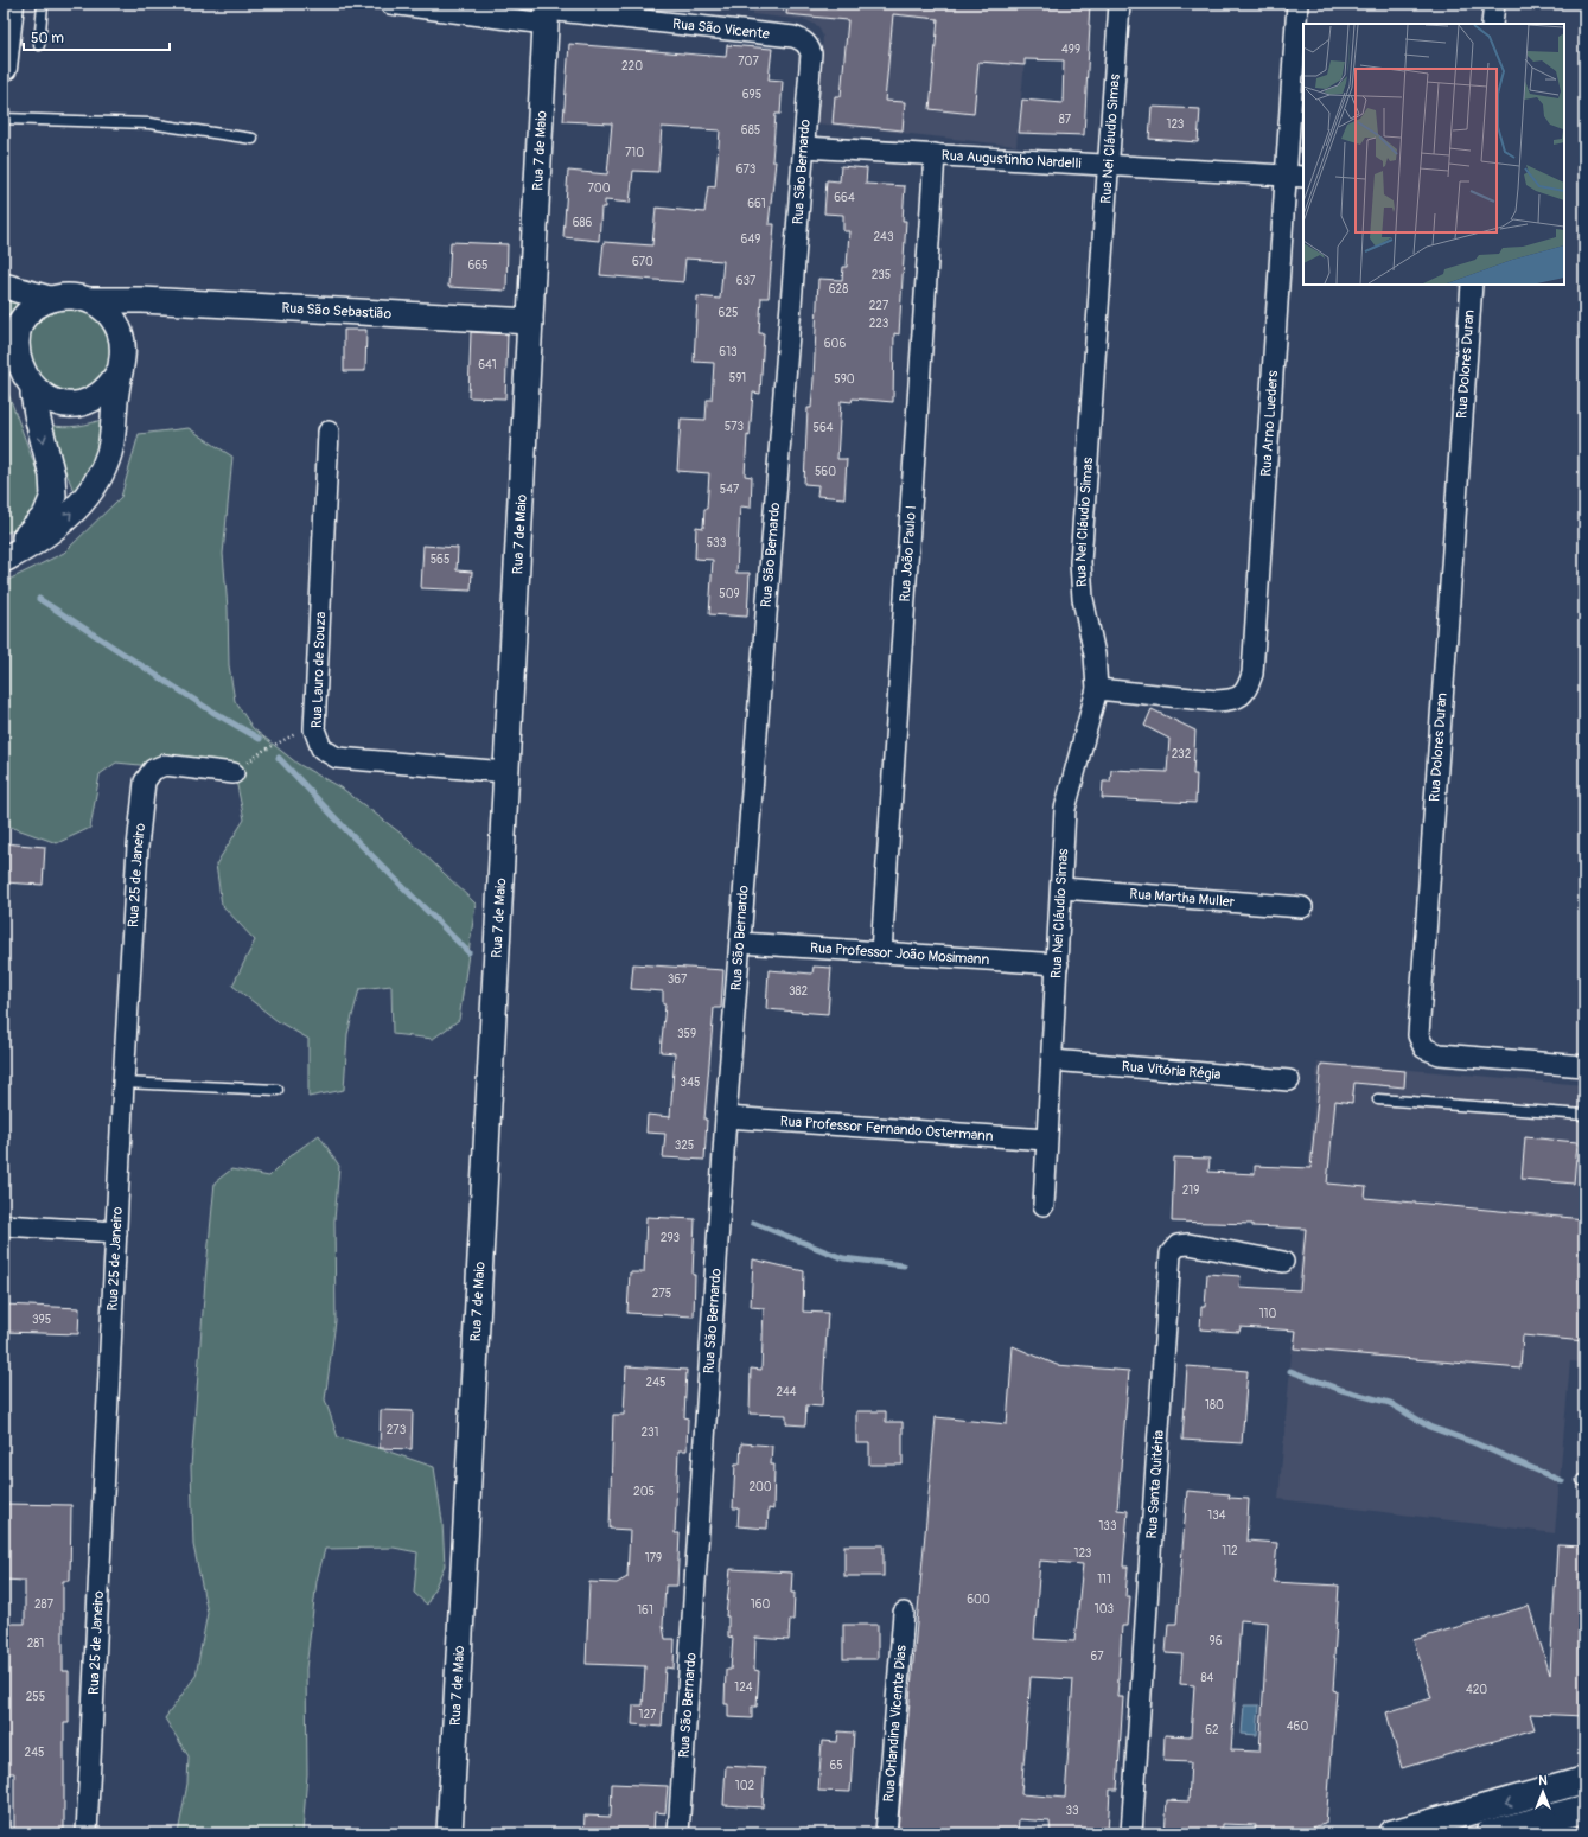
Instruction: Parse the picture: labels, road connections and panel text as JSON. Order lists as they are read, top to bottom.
{
  "streets": {
    "street": [
      "Rua São Vicente",
      "Rua Nei Cláudio Simas",
      "Rua 7 de Maio",
      "Rua Augustinho Nardelli",
      "Rua São Bernardo",
      "Rua São Sebastião",
      "Rua Dolores Duran",
      "Rua Arno Lueders",
      "Rua João Paulo I",
      "Rua Lauro de Souza",
      "Rua 25 de Janeiro",
      "Rua Martha Muller",
      "Rua Professor João Mosimann",
      "Rua Vitória Régia",
      "Rua Professor Fernando Ostermann",
      "Rua Santa Quitéria",
      "Rua Orlandina Vicente Dias"
    ]
  },
  "crossings": [
    ["Rua São Vicente", "Rua 7 de Maio"],
    ["Rua São Vicente", "Rua São Bernardo"],
    ["Rua Nei Cláudio Simas", "Rua Augustinho Nardelli"],
    ["Rua Nei Cláudio Simas", "Rua Arno Lueders"],
    ["Rua Nei Cláudio Simas", "Rua Martha Muller"],
    ["Rua Nei Cláudio Simas", "Rua Professor João Mosimann"],
    ["Rua Nei Cláudio Simas", "Rua Vitória Régia"],
    ["Rua Nei Cláudio Simas", "Rua Professor Fernando Ostermann"],
    ["Rua 7 de Maio", "Rua São Sebastião"],
    ["Rua 7 de Maio", "Rua Lauro de Souza"],
    ["Rua Augustinho Nardelli", "Rua São Bernardo"],
    ["Rua Augustinho Nardelli", "Rua Arno Lueders"],
    ["Rua Augustinho Nardelli", "Rua João Paulo I"],
    ["Rua São Bernardo", "Rua Professor João Mosimann"],
    ["Rua São Bernardo", "Rua Professor Fernando Ostermann"],
    ["Rua João Paulo I", "Rua Professor João Mosimann"]
  ],
  "house_numbers": [
    "499",
    "707",
    "220",
    "695",
    "87",
    "123",
    "685",
    "710",
    "673",
    "700",
    "664",
    "661",
    "686",
    "243",
    "649",
    "670",
    "665",
    "235",
    "637",
    "628",
    "227",
    "625",
    "223",
    "606",
    "613",
    "641",
    "591",
    "590",
    "573",
    "564",
    "560",
    "547",
    "533",
    "565",
    "509",
    "232",
    "367",
    "382",
    "359",
    "345",
    "325",
    "219",
    "293",
    "275",
    "110",
    "395",
    "245",
    "244",
    "180",
    "273",
    "231",
    "200",
    "205",
    "134",
    "133",
    "112",
    "123",
    "179",
    "111",
    "600",
    "287",
    "160",
    "103",
    "161",
    "96",
    "281",
    "67",
    "84",
    "124",
    "420",
    "255",
    "127",
    "460",
    "62",
    "245",
    "65",
    "102",
    "33"
  ],
  "scale_bar": "50 m",
  "north": "top"
}
